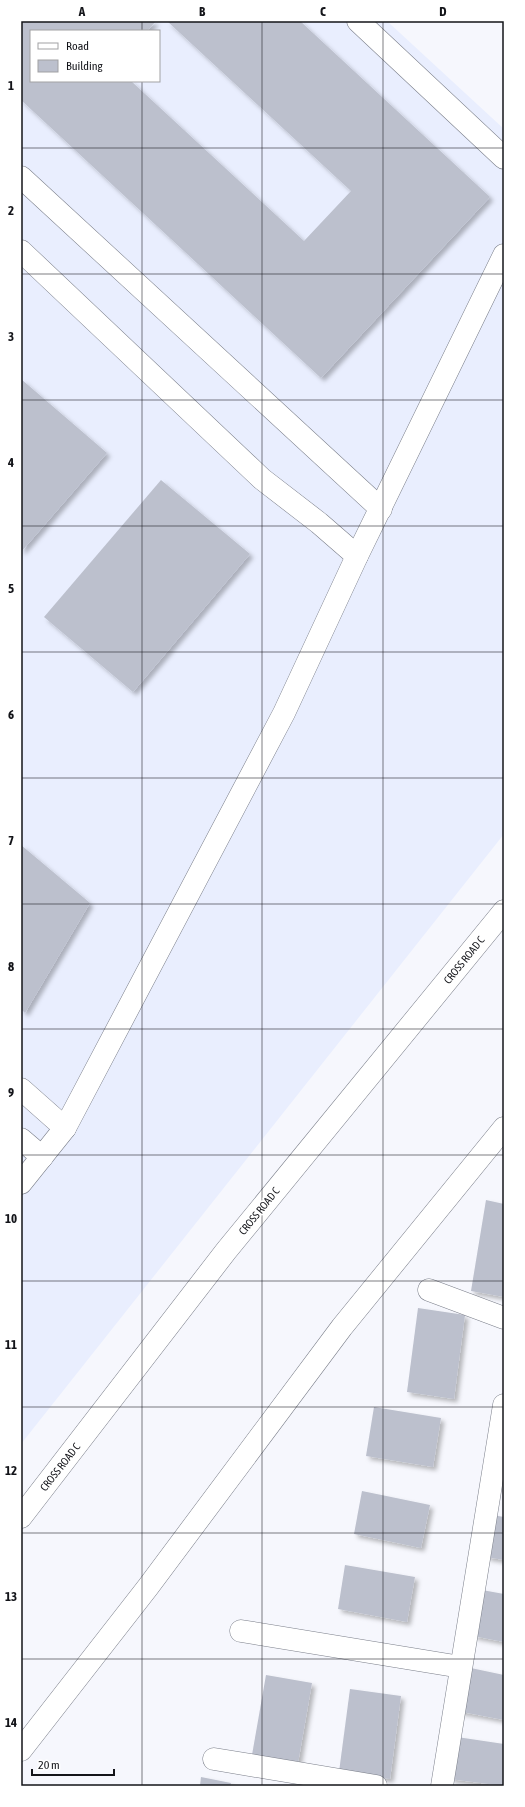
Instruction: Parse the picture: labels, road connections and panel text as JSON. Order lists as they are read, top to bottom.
{
  "streets": {
    "street": ["CROSS ROAD C"]
  },
  "legend": ["Road", "Building"],
  "scale_bar": "20 m",
  "grid": {
    "columns": [
      "A",
      "B",
      "C",
      "D"
    ],
    "rows": [
      "1",
      "2",
      "3",
      "4",
      "5",
      "6",
      "7",
      "8",
      "9",
      "10",
      "11",
      "12",
      "13",
      "14"
    ]
  }
}
